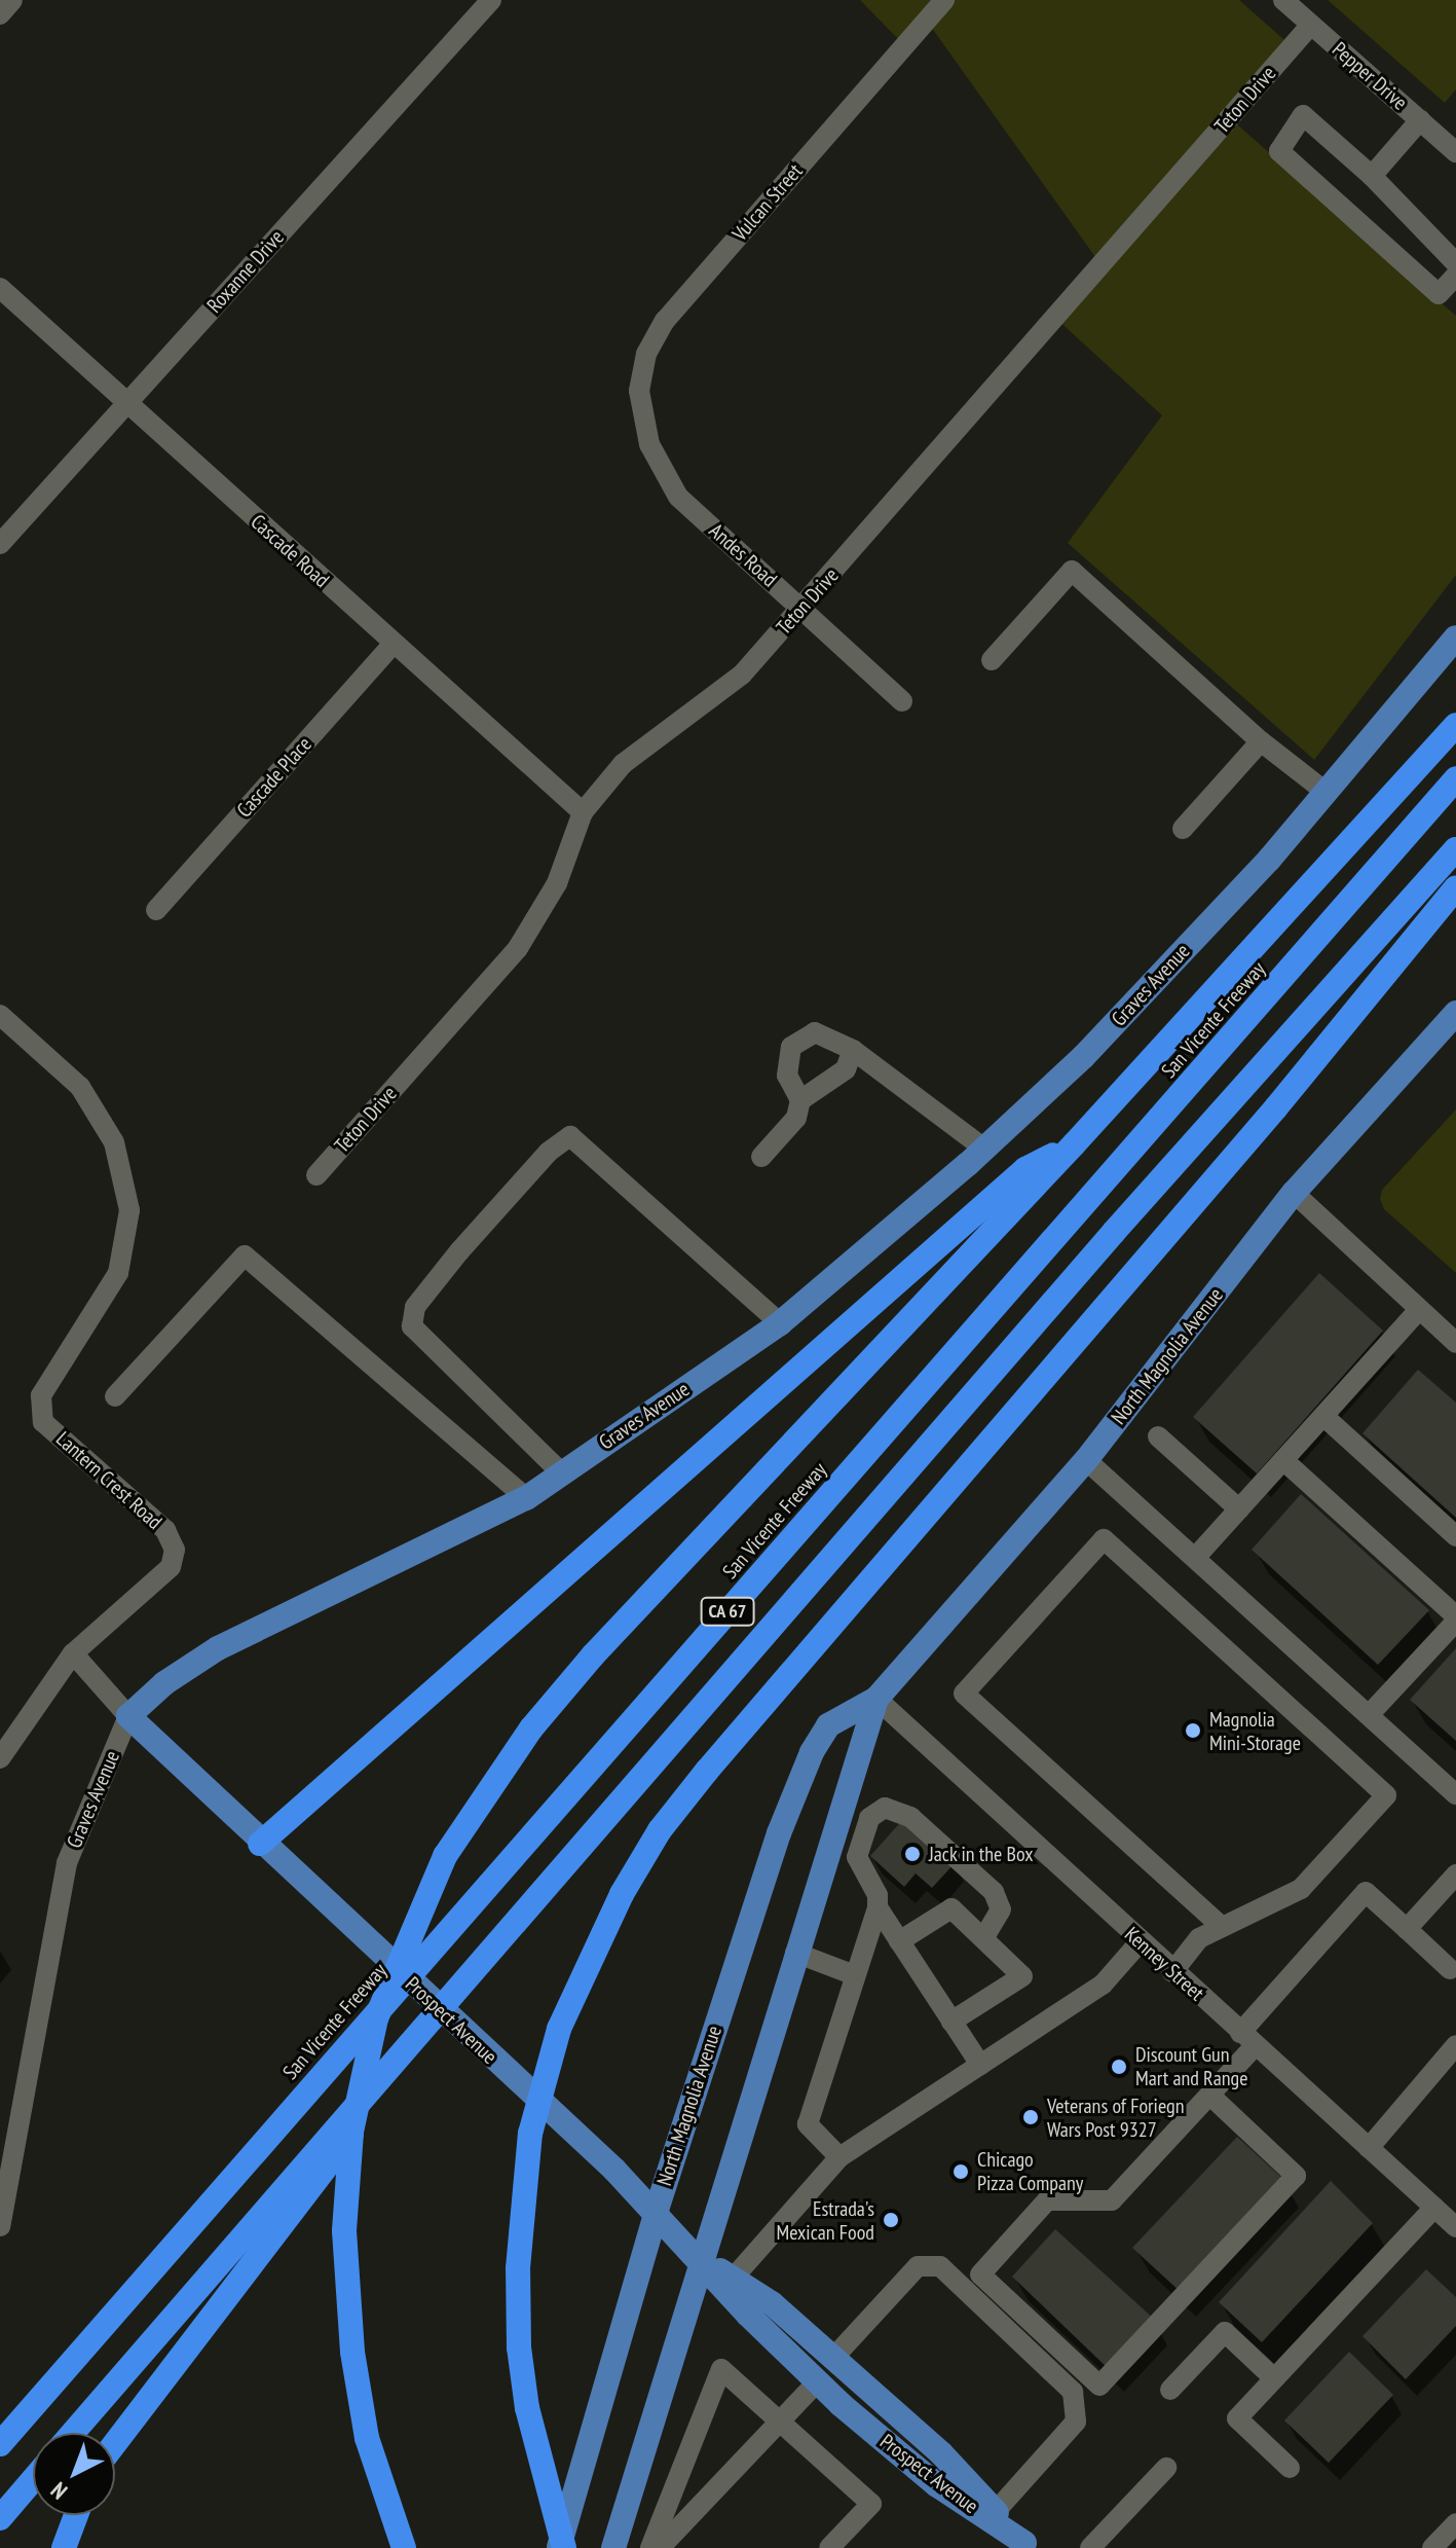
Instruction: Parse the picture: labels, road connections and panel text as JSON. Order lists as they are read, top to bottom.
{
  "streets": {
    "highway": ["San Vicente Freeway", "CA 67"],
    "main road": ["Graves Avenue", "North Magnolia Avenue", "Prospect Avenue"],
    "street": [
      "Pepper Drive",
      "Teton Drive",
      "Vulcan Street",
      "Roxanne Drive",
      "Cascade Road",
      "Andes Road",
      "Cascade Place",
      "Lantern Crest Road",
      "Kenney Street"
    ]
  },
  "crossings": [
    ["Pepper Drive", "Teton Drive"],
    ["Teton Drive", "Cascade Road"],
    ["Teton Drive", "Andes Road"],
    ["Vulcan Street", "Andes Road"],
    ["Roxanne Drive", "Cascade Road"],
    ["Cascade Road", "Cascade Place"],
    ["Graves Avenue", "Prospect Avenue"],
    ["North Magnolia Avenue", "Kenney Street"],
    ["North Magnolia Avenue", "Prospect Avenue"]
  ],
  "places": [
    "Magnolia Mini-Storage",
    "Jack in the Box",
    "Discount Gun Mart and Range",
    "Veterans of Foriegn Wars Post 9327",
    "Chicago Pizza Company",
    "Estrada's Mexican Food"
  ],
  "north": "bottom left"
}
